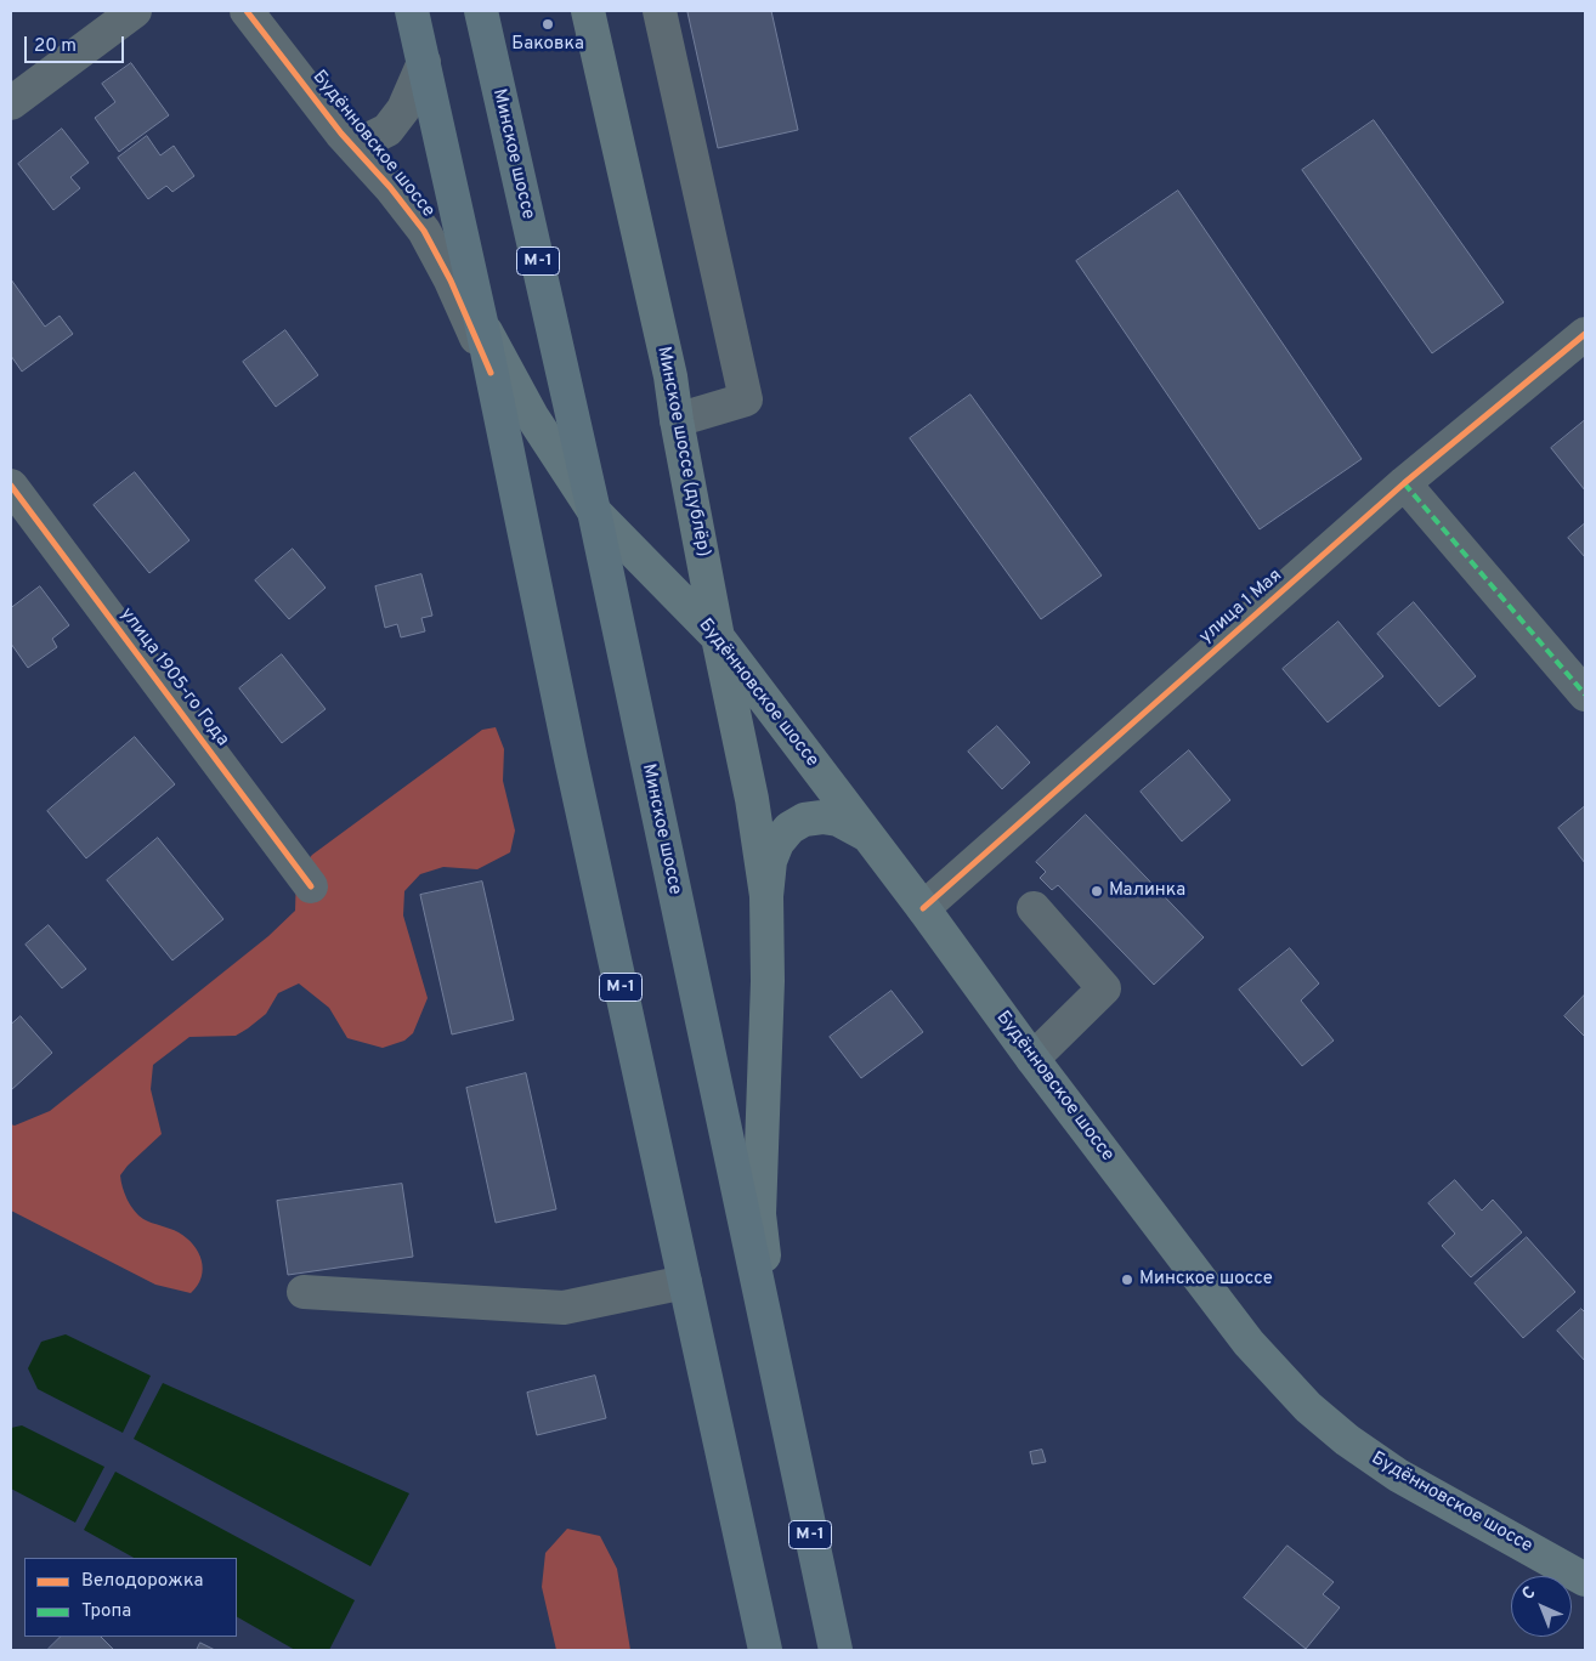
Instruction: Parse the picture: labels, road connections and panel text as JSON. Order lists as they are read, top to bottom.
{
  "streets": {
    "highway": ["Минское шоссе", "М-1"],
    "main road": ["Будённовское шоссе", "Минское шоссе (дублёр)"],
    "street": ["улица 1 Мая", "улица 1905-го Года"]
  },
  "crossings": [
    ["Будённовское шоссе", "Минское шоссе"],
    ["Будённовское шоссе", "М-1"],
    ["Будённовское шоссе", "Минское шоссе (дублёр)"],
    ["Будённовское шоссе", "улица 1 Мая"]
  ],
  "places": ["Баковка", "Малинка", "Минское шоссе"],
  "legend": ["Велодорожка", "Тропа"],
  "scale_bar": "20 m",
  "north": "top left"
}
